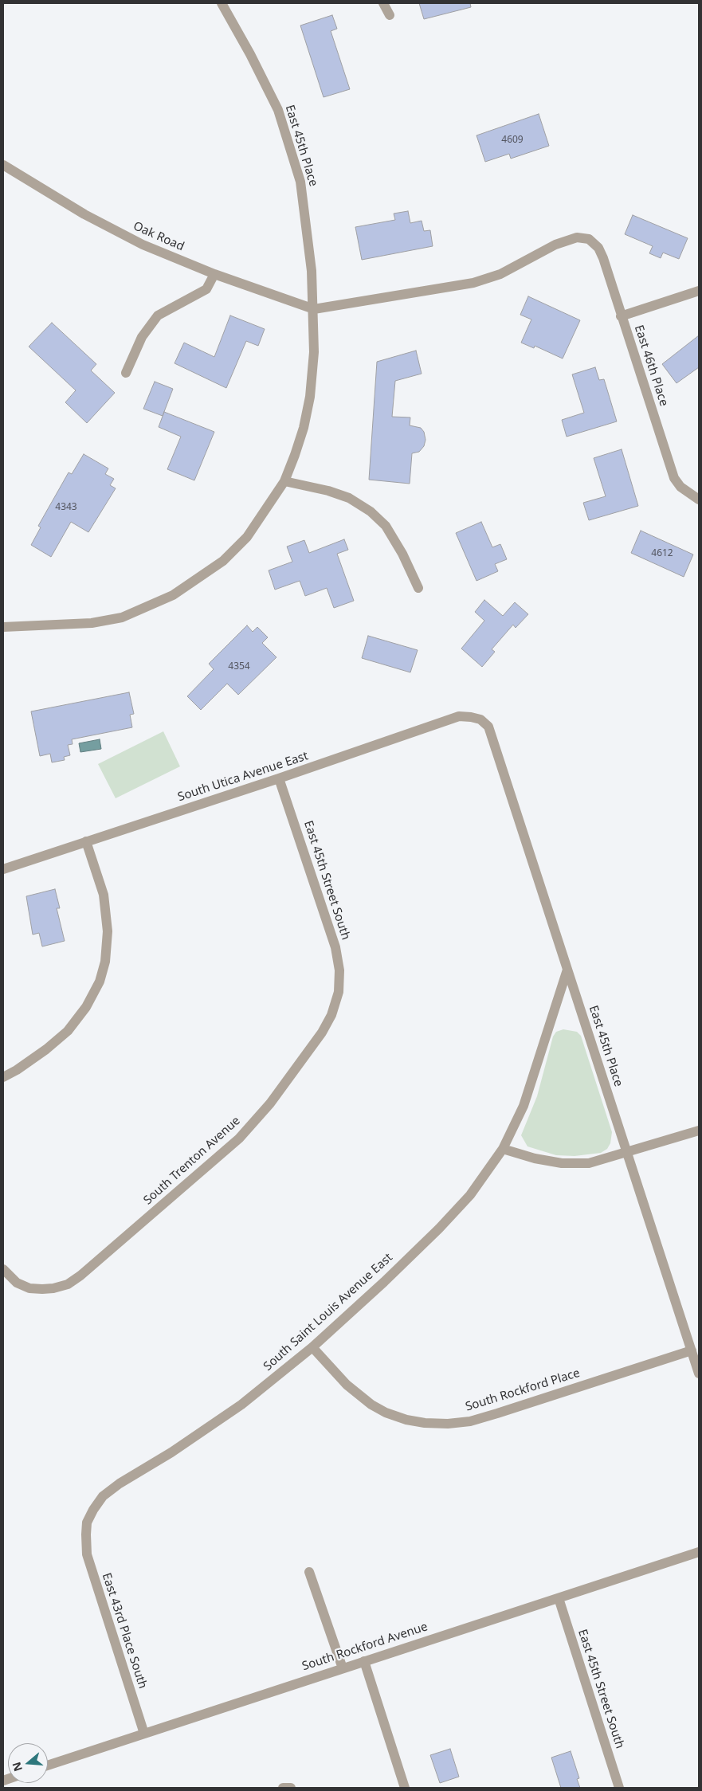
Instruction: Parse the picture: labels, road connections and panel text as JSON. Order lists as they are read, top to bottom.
{
  "streets": {
    "street": [
      "East 45th Place",
      "Oak Road",
      "East 46th Place",
      "South Utica Avenue East",
      "East 45th Street South",
      "South Trenton Avenue",
      "South Saint Louis Avenue East",
      "South Rockford Place",
      "East 43rd Place South",
      "South Rockford Avenue"
    ]
  },
  "crossings": [
    ["East 45th Place", "Oak Road"],
    ["East 45th Place", "East 46th Place"],
    ["East 45th Place", "South Utica Avenue East"],
    ["East 45th Place", "South Saint Louis Avenue East"],
    ["East 45th Place", "South Rockford Place"],
    ["Oak Road", "East 46th Place"],
    ["South Utica Avenue East", "East 45th Street South"],
    ["East 45th Street South", "South Trenton Avenue"],
    ["East 45th Street South", "South Rockford Avenue"],
    ["South Saint Louis Avenue East", "South Rockford Place"],
    ["South Saint Louis Avenue East", "East 43rd Place South"],
    ["East 43rd Place South", "South Rockford Avenue"]
  ],
  "house_numbers": [
    "4609",
    "4343",
    "4612",
    "4354"
  ],
  "north": "left"
}
